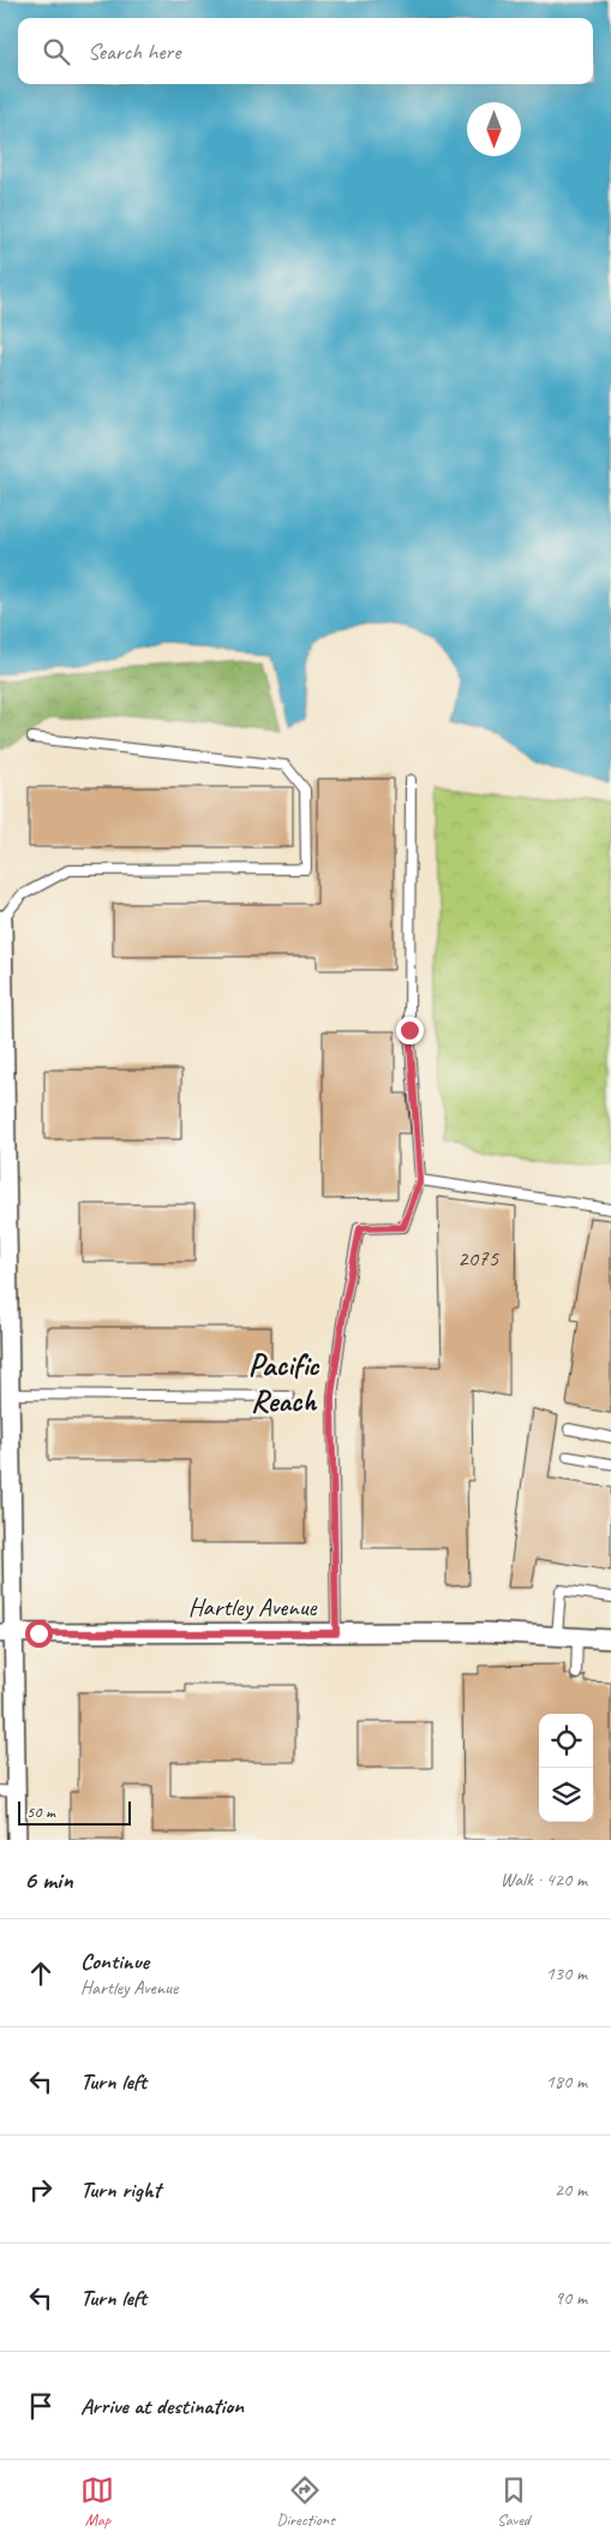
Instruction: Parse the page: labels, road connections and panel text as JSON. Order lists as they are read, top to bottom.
{
  "streets": {
    "street": ["Hartley Avenue"]
  },
  "districts": ["Pacific Reach"],
  "house_numbers": ["2075"],
  "scale_bar": "50 m",
  "north": "bottom",
  "page": {
    "search": "Search here",
    "scale": "50 m",
    "heading": ["6 min", "Walk · 420 m"],
    "list": [
      ["Continue", "Hartley Avenue", "130 m"],
      ["Turn left", "180 m"],
      ["Turn right", "20 m"],
      ["Turn left", "90 m"],
      "Arrive at destination"
    ],
    "nav": ["Map", "Directions", "Saved"]
  }
}
